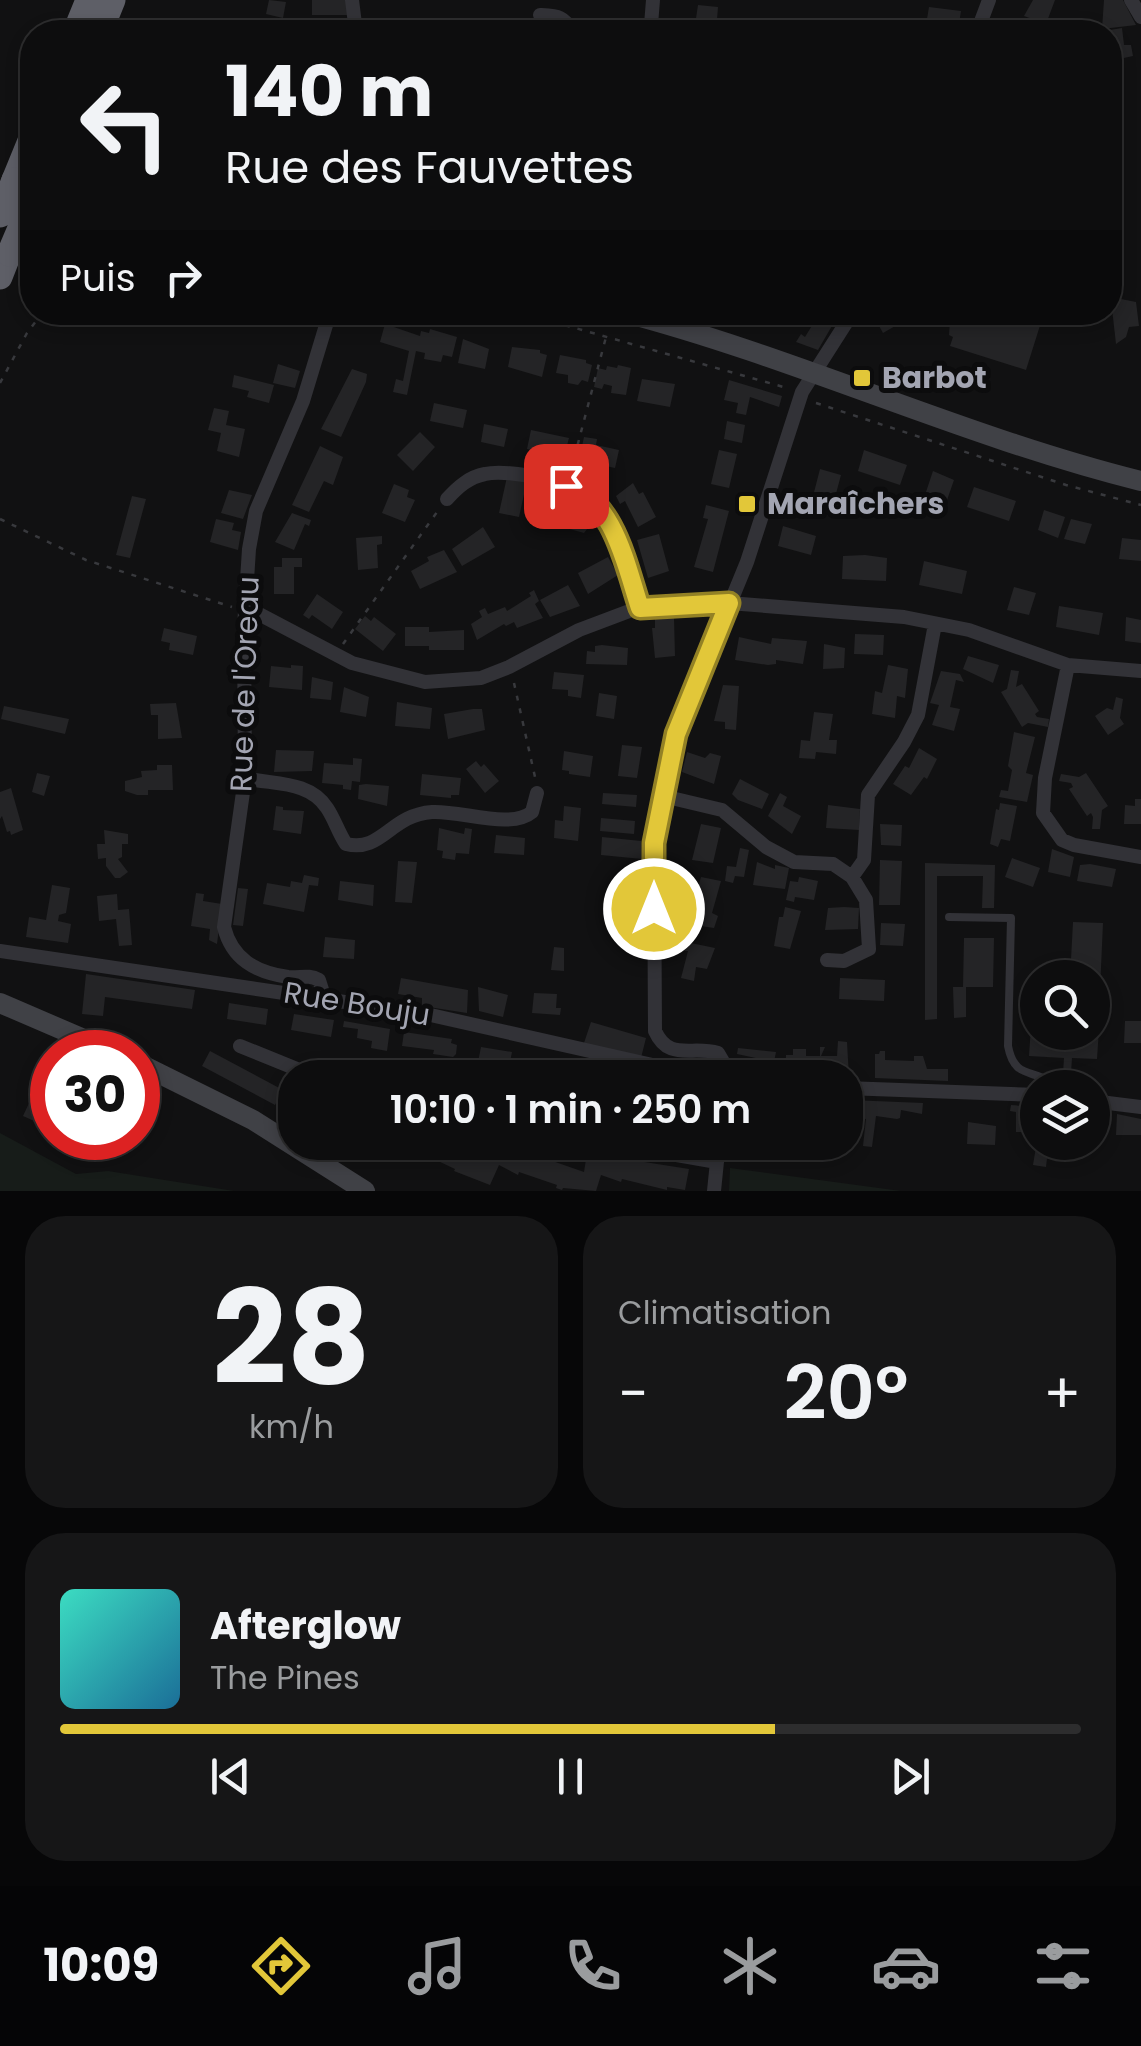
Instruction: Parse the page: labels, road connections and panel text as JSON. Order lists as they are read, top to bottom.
{
  "streets": {
    "street": ["Rue de l'Oreau", "Rue Bouju"]
  },
  "crossings": [
    ["Rue de l'Oreau", "Rue Bouju"]
  ],
  "places": {
    "transit": ["Barbot", "Maraîchers"]
  },
  "page": {
    "turn": ["140 m", "Rue des Fauvettes"],
    "then": "Puis",
    "limit": "30",
    "trip": "10:10 · 1 min · 250 m",
    "tile": [
      ["28", "km/h"],
      "Climatisation"
    ],
    "heat": ["−", "20°", "+"],
    "song": ["Afterglow", "The Pines"],
    "tabs": "10:09"
  }
}
